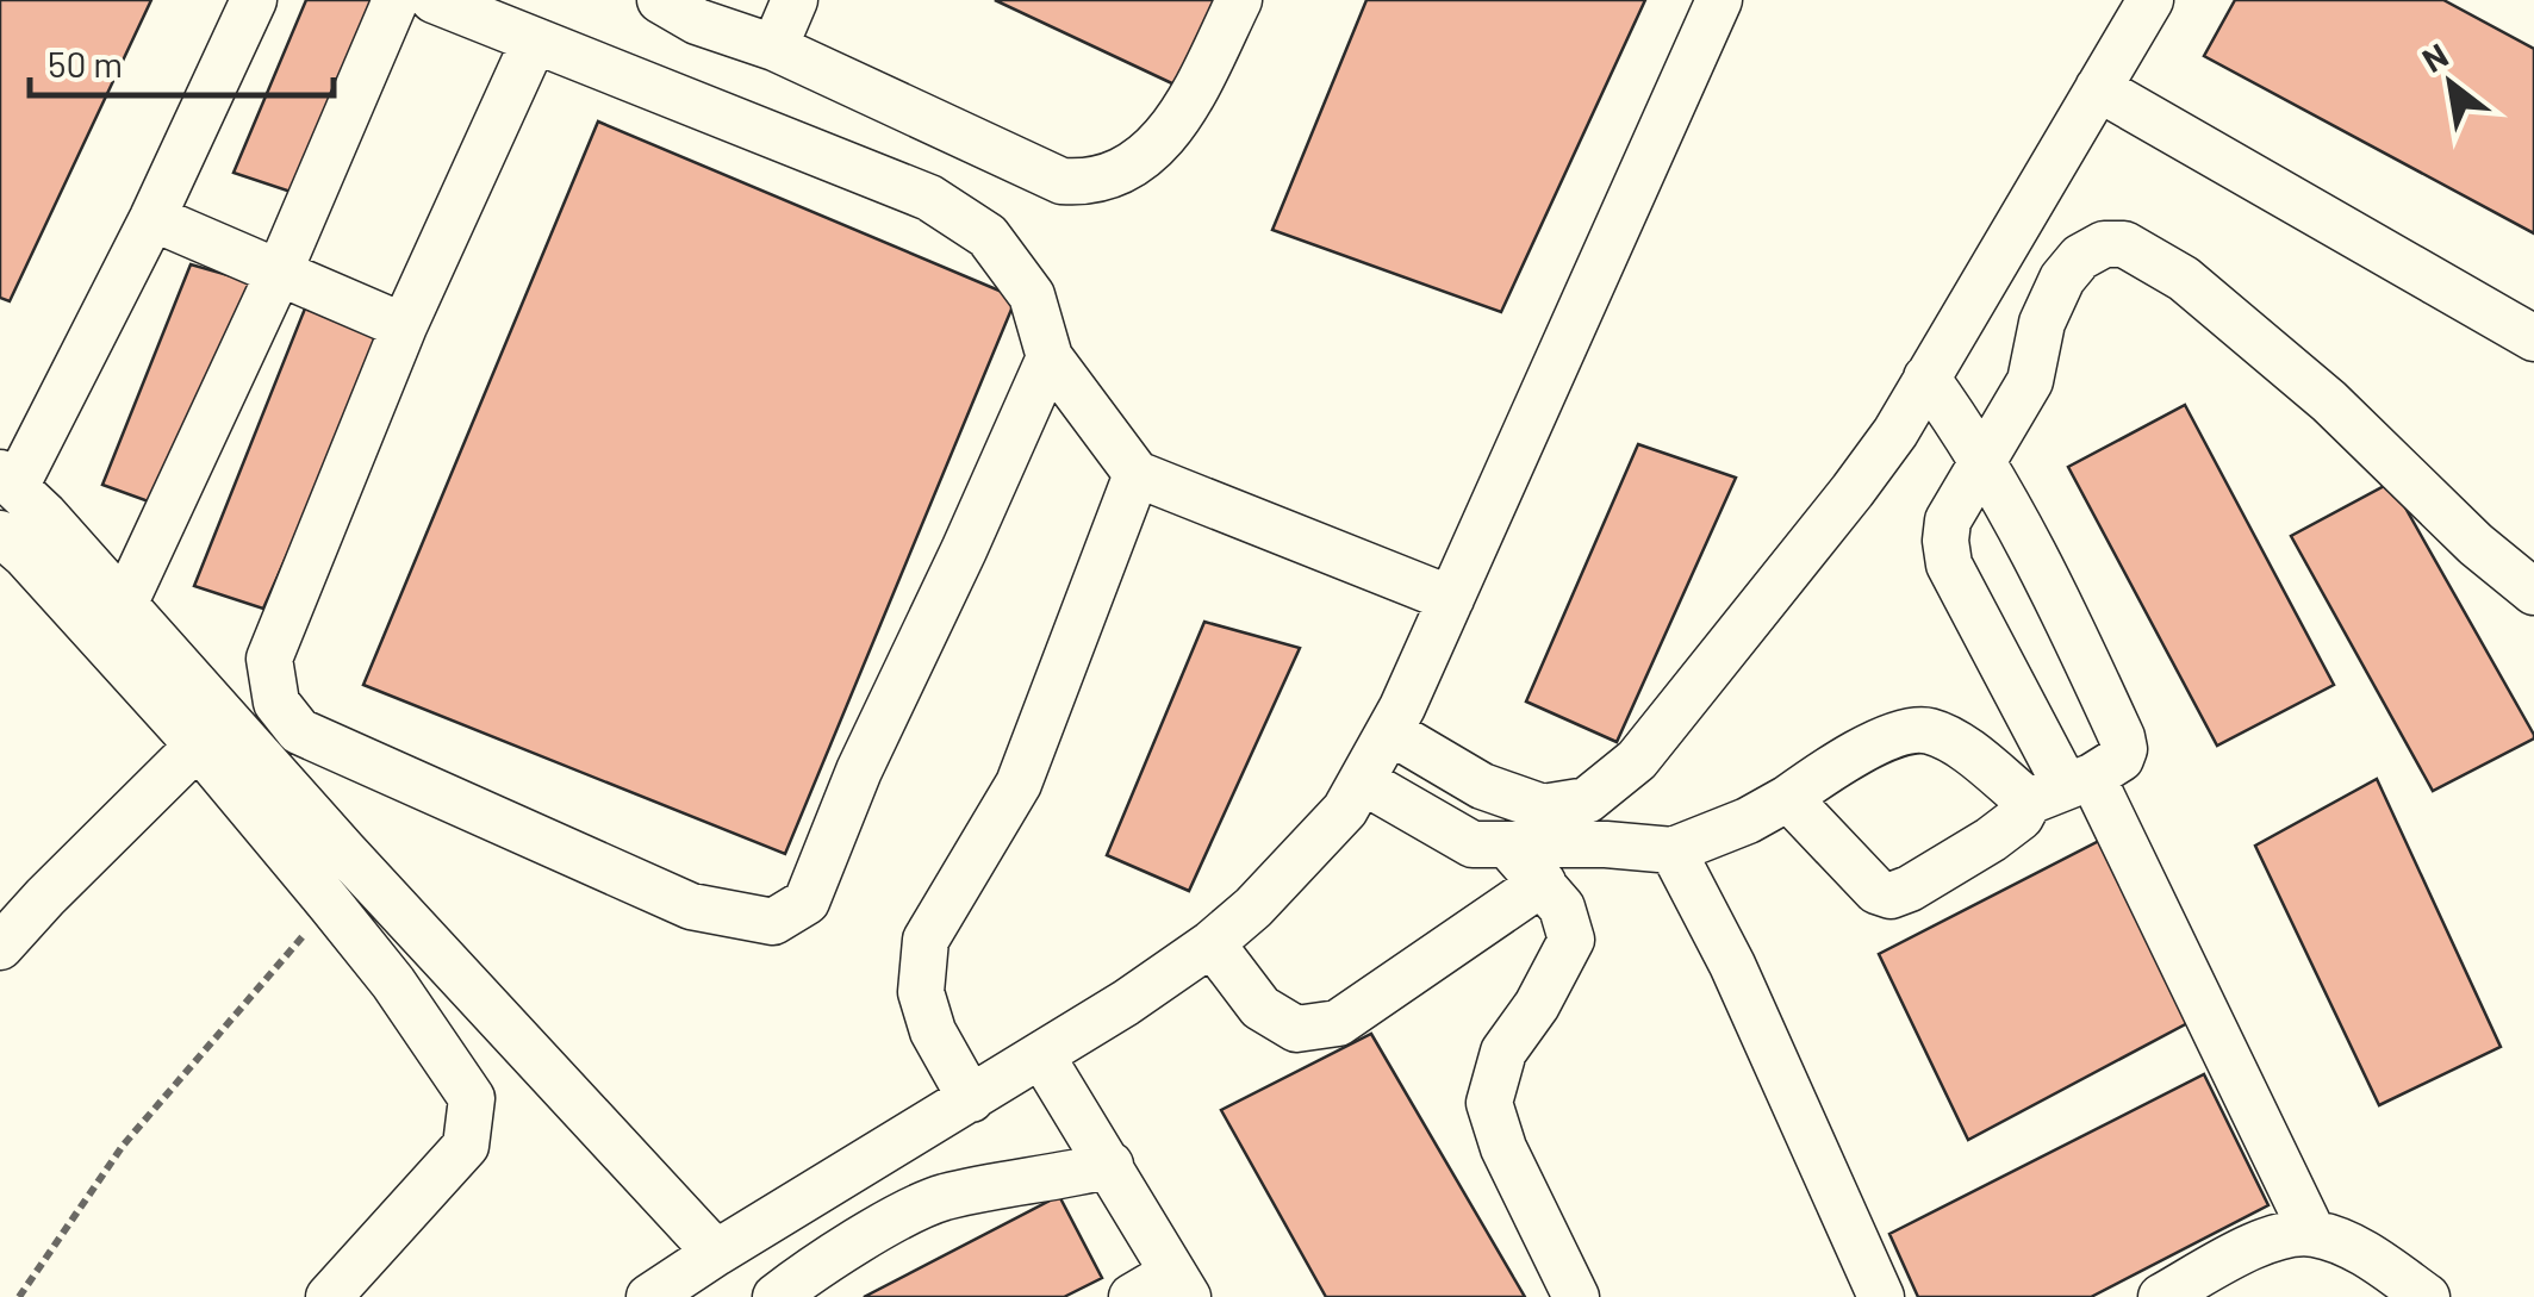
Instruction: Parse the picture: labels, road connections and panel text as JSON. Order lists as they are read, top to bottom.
{
  "scale_bar": "50 m",
  "north": "top left"
}
